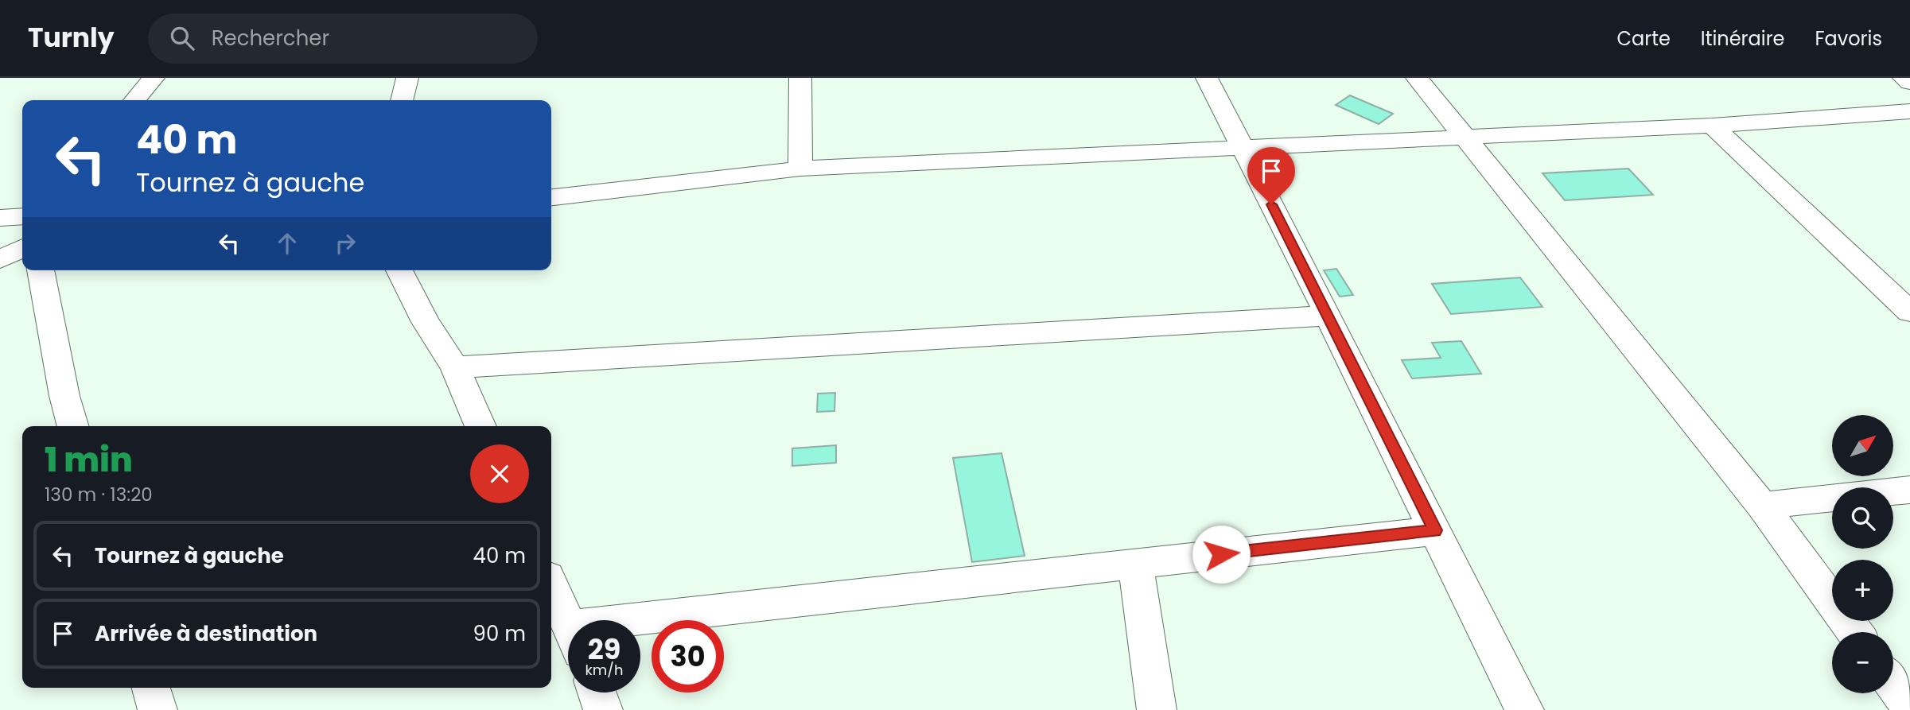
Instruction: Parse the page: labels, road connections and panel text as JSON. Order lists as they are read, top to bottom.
{
  "north": "top right",
  "page": {
    "header": "Turnly",
    "search": "Rechercher",
    "nav": ["Carte", "Itinéraire", "Favoris"],
    "turn": ["40 m", "Tournez à gauche"],
    "map_buttons": ["+", "−"],
    "heading": ["1 min", "130 m · 13:20"],
    "list": [
      {
        "name": "Tournez à gauche",
        "value": "40 m"
      },
      {
        "name": "Arrivée à destination",
        "value": "90 m"
      }
    ],
    "speed": "29 km/h",
    "limit": "30"
  }
}
